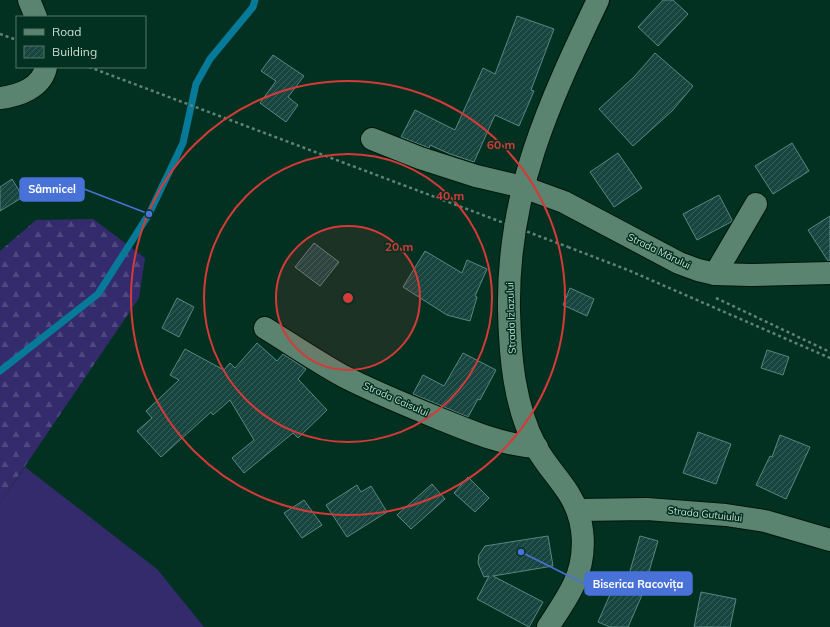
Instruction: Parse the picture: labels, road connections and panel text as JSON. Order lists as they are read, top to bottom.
{
  "streets": {
    "street": [
      "Strada Mărului",
      "Strada Izlazului",
      "Strada Caisului",
      "Strada Gutuiului"
    ]
  },
  "crossings": [
    ["Strada Mărului", "Strada Izlazului"],
    ["Strada Izlazului", "Strada Caisului"],
    ["Strada Izlazului", "Strada Gutuiului"]
  ],
  "places": ["Sâmnicel", "Biserica Racovița"],
  "legend": ["Road", "Building"],
  "rings": ["60 m", "40 m", "20 m"]
}
